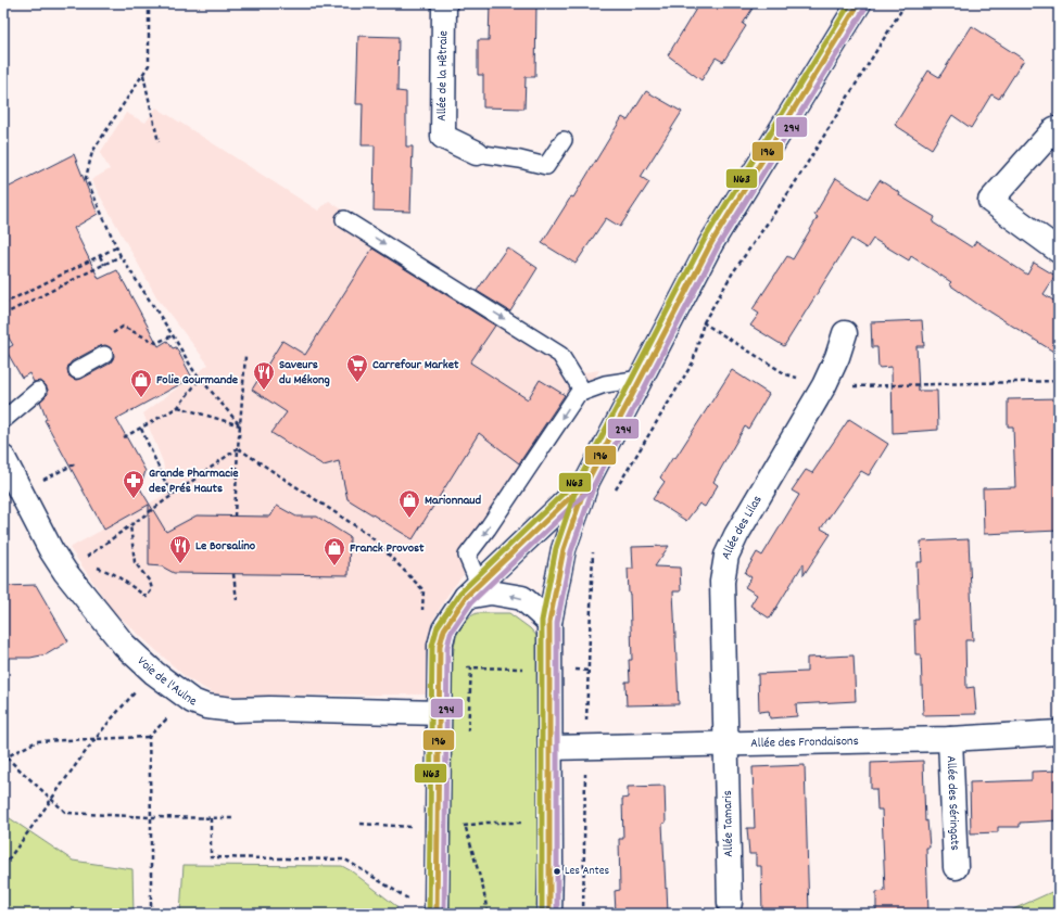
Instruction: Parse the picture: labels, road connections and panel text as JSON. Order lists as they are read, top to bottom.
{
  "streets": {
    "street": [
      "Allée de la Hêtraie",
      "Allée des Lilas",
      "Voie de l'Aulne",
      "Allée des Frondaisons",
      "Allée des Séringats",
      "Allée Tamaris"
    ]
  },
  "crossings": [
    ["Allée des Lilas", "Allée des Frondaisons"],
    ["Allée des Lilas", "Allée Tamaris"],
    ["Allée des Frondaisons", "Allée des Séringats"],
    ["Allée des Frondaisons", "Allée Tamaris"]
  ],
  "places": {
    "supermarket": ["Carrefour Market"],
    "restaurant": ["Saveurs du Mékong", "Le Borsalino"],
    "shop": ["Folie Gourmande", "Marionnaud", "Franck Provost"],
    "pharmacy": ["Grande Pharmacie des Prés Hauts"],
    "other": ["Les Antes"]
  },
  "lines": ["transit line 196", "transit line N63", "transit line 294"]
}
